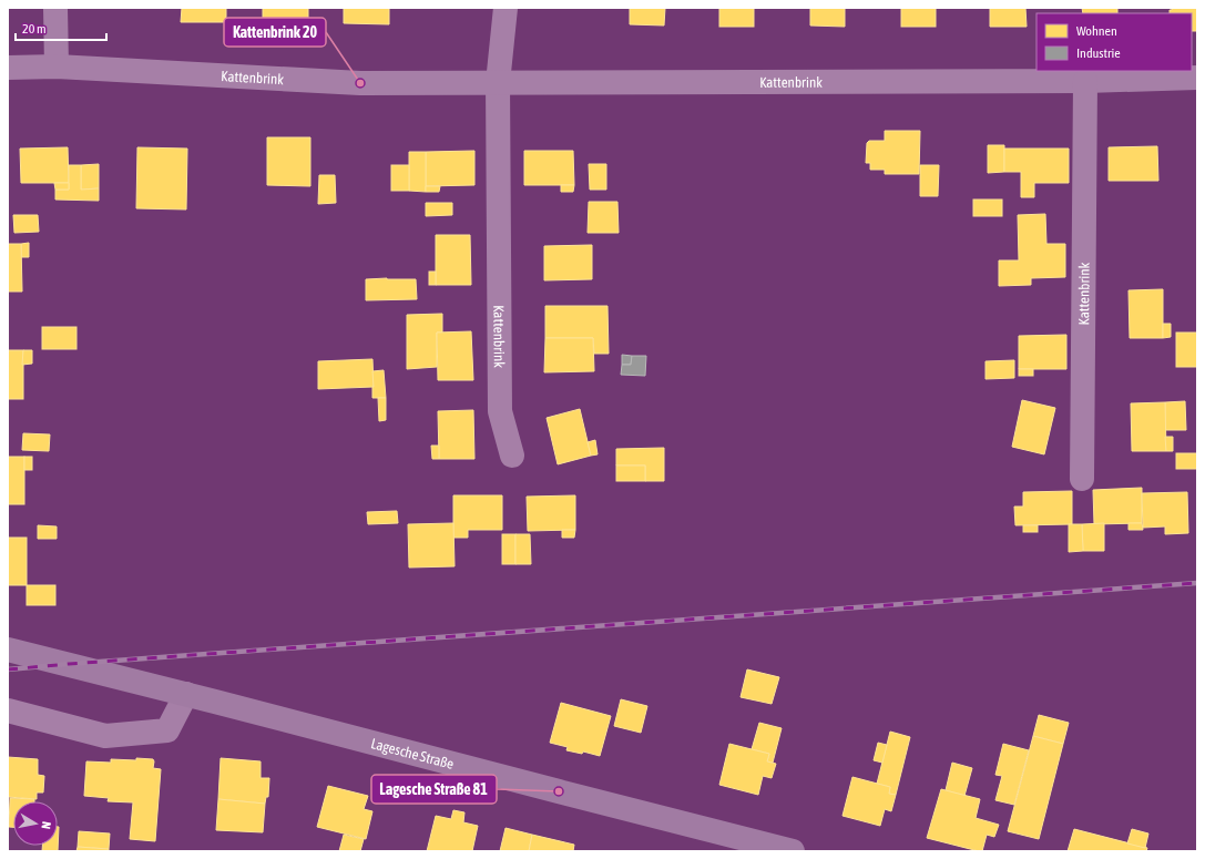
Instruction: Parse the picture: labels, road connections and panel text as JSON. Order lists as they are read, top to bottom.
{
  "streets": {
    "street": ["Kattenbrink", "Lagesche Straße"]
  },
  "places": ["Kattenbrink 20", "Lagesche Straße 81"],
  "legend": ["Wohnen", "Industrie"],
  "scale_bar": "20 m",
  "north": "right"
}
